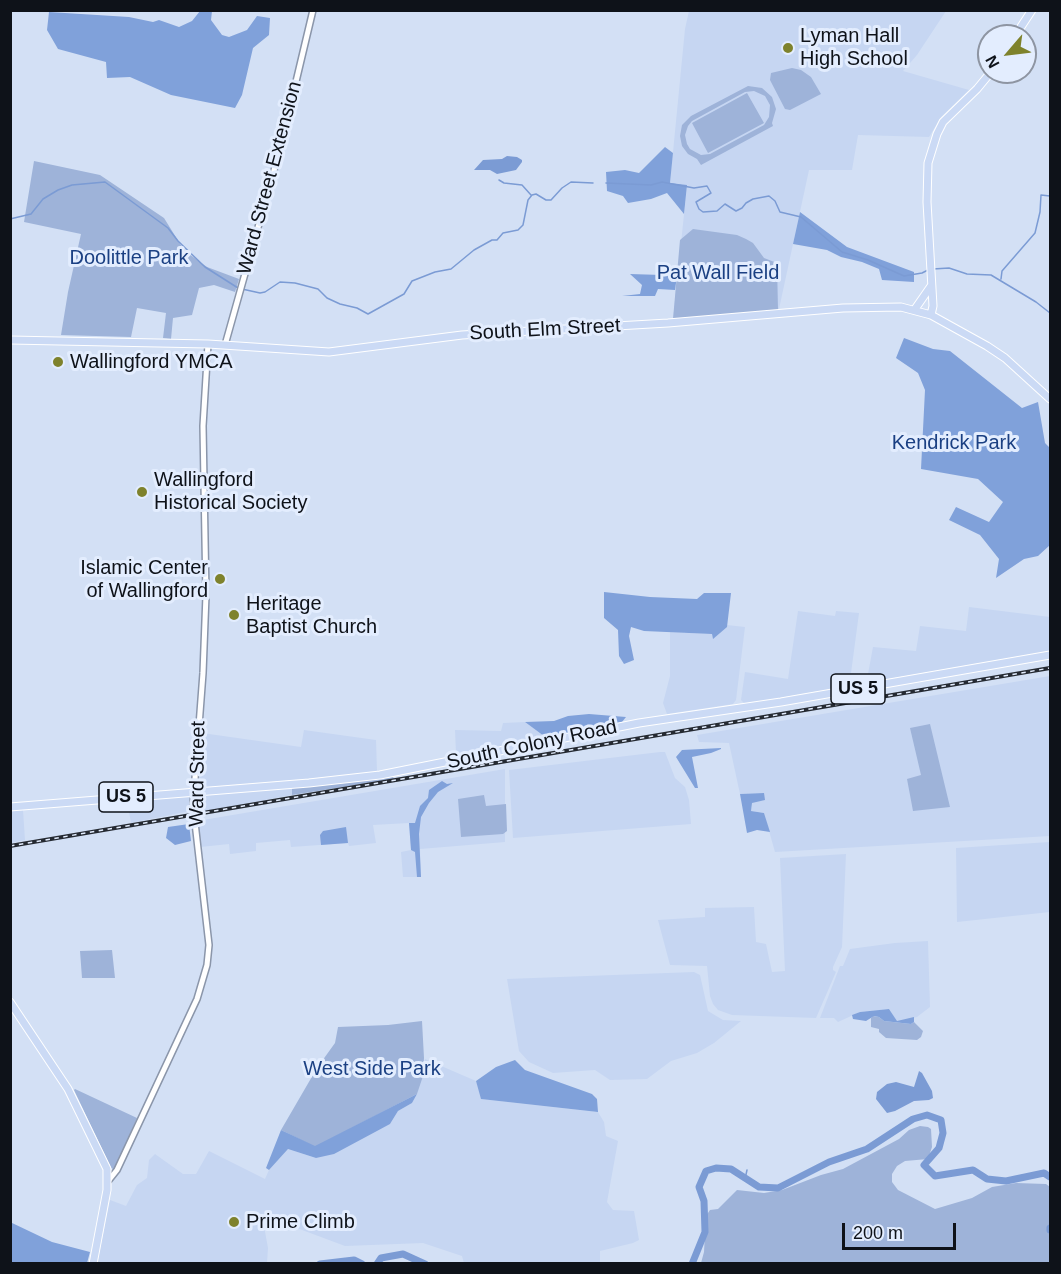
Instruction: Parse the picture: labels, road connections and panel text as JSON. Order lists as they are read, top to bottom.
{
  "streets": {
    "main road": ["South Elm Street", "US 5", "South Colony Road"],
    "street": ["Ward Street Extension", "Ward Street"]
  },
  "crossings": [
    ["Ward Street Extension", "South Elm Street"],
    ["South Elm Street", "Ward Street"],
    ["South Colony Road", "Ward Street"]
  ],
  "parks": [
    "Doolittle Park",
    "Pat Wall Field",
    "Kendrick Park",
    "West Side Park"
  ],
  "places": [
    "Lyman Hall High School",
    "Wallingford YMCA",
    "Wallingford Historical Society",
    "Islamic Center of Wallingford",
    "Heritage Baptist Church",
    "Prime Climb"
  ],
  "scale_bar": "200 m",
  "north": "bottom left"
}
